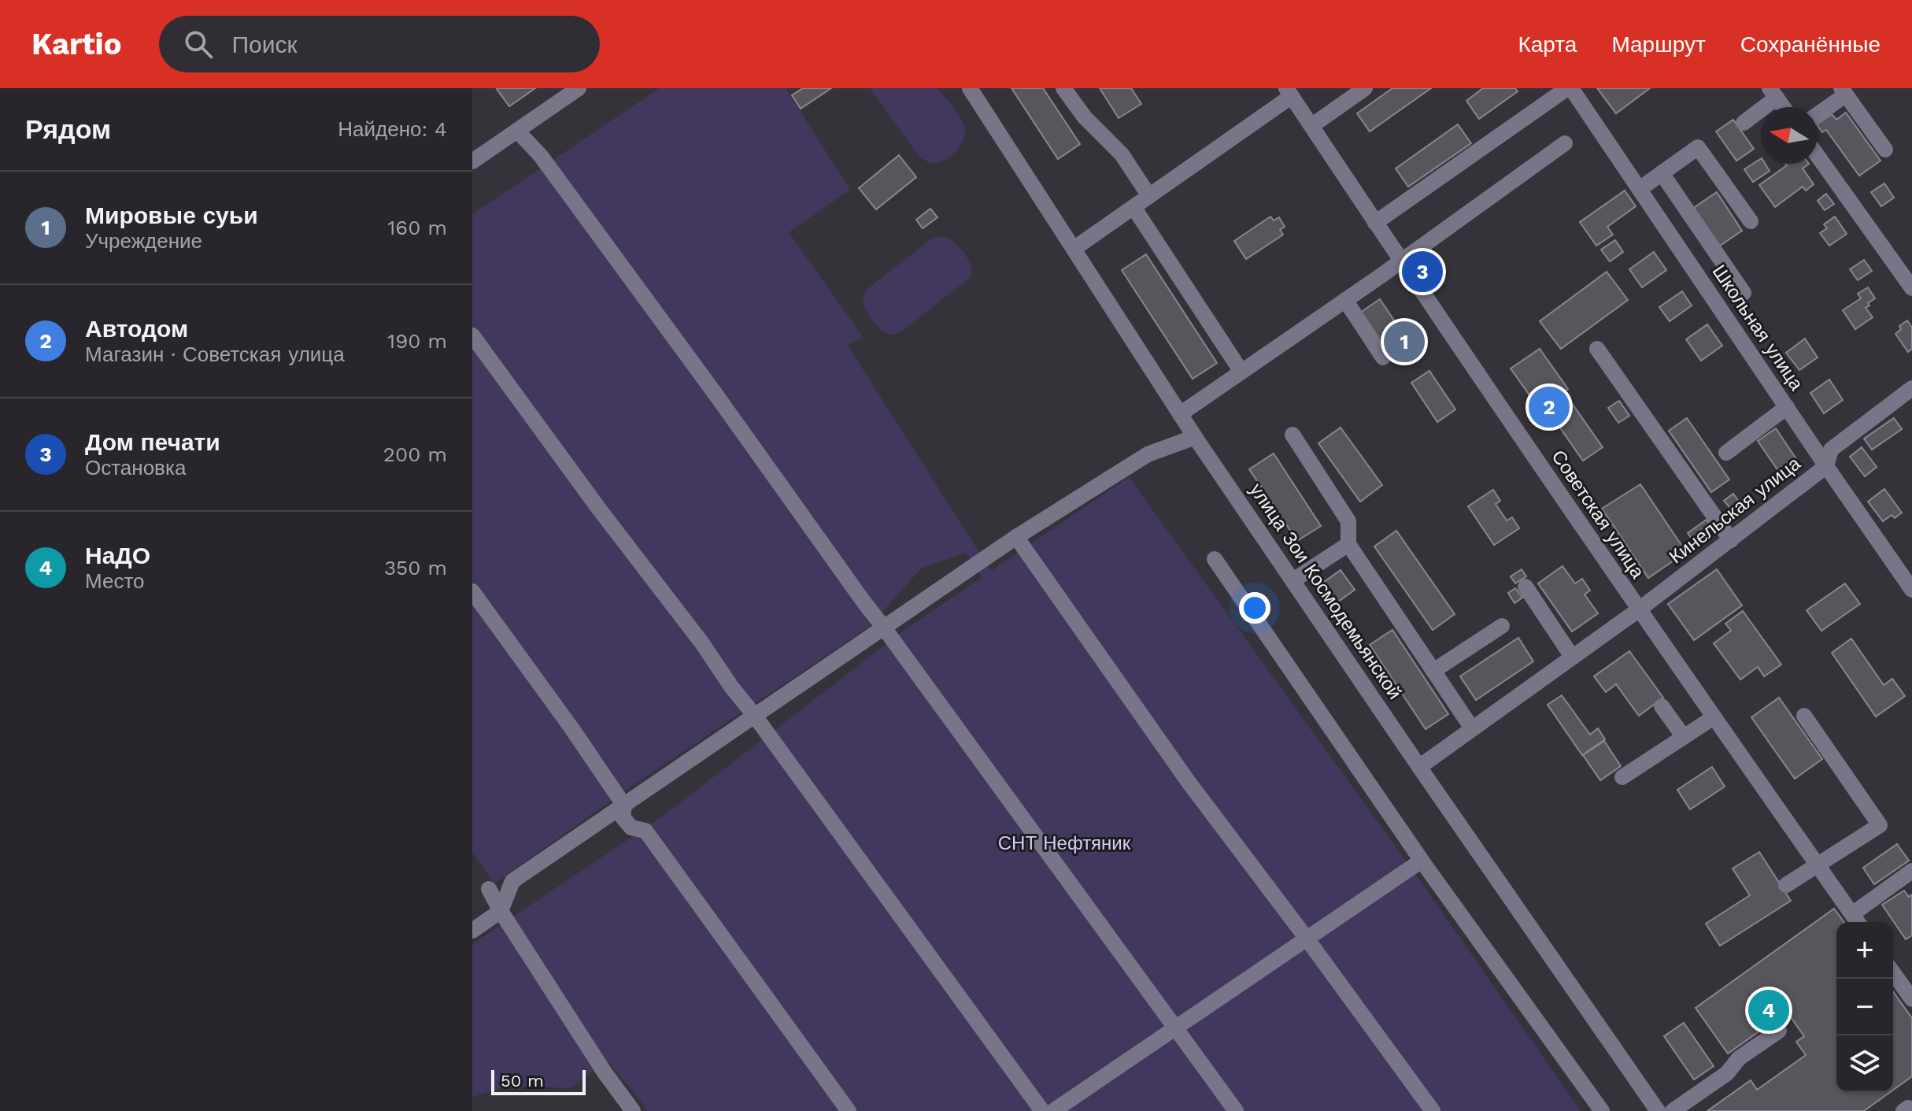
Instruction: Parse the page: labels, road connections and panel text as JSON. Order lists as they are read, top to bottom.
{
  "streets": {
    "street": [
      "Школьная улица",
      "Кинельская улица",
      "Советская улица",
      "улица Зои Космодемьянской"
    ]
  },
  "crossings": [
    ["Школьная улица", "Кинельская улица"],
    ["Кинельская улица", "Советская улица"],
    ["Кинельская улица", "улица Зои Космодемьянской"]
  ],
  "parks": ["СНТ Нефтяник"],
  "scale_bar": "50 m",
  "north": "left",
  "page": {
    "header": "Kartio",
    "search": "Поиск",
    "nav": ["Карта", "Маршрут", "Сохранённые"],
    "heading": ["Рядом", "Найдено: 4"],
    "list": [
      {
        "mark": "1",
        "name": "Мировые суьи",
        "note": "Учреждение",
        "value": "160 m"
      },
      {
        "mark": "2",
        "name": "Автодом",
        "note": "Магазин · Советская улица",
        "value": "190 m"
      },
      {
        "mark": "3",
        "name": "Дом печати",
        "note": "Остановка",
        "value": "200 m"
      },
      {
        "mark": "4",
        "name": "НаДО",
        "note": "Место",
        "value": "350 m"
      }
    ],
    "pins": [
      "3",
      "1",
      "2",
      "4"
    ],
    "map_buttons": ["+", "−"],
    "scale": "50 m"
  }
}
